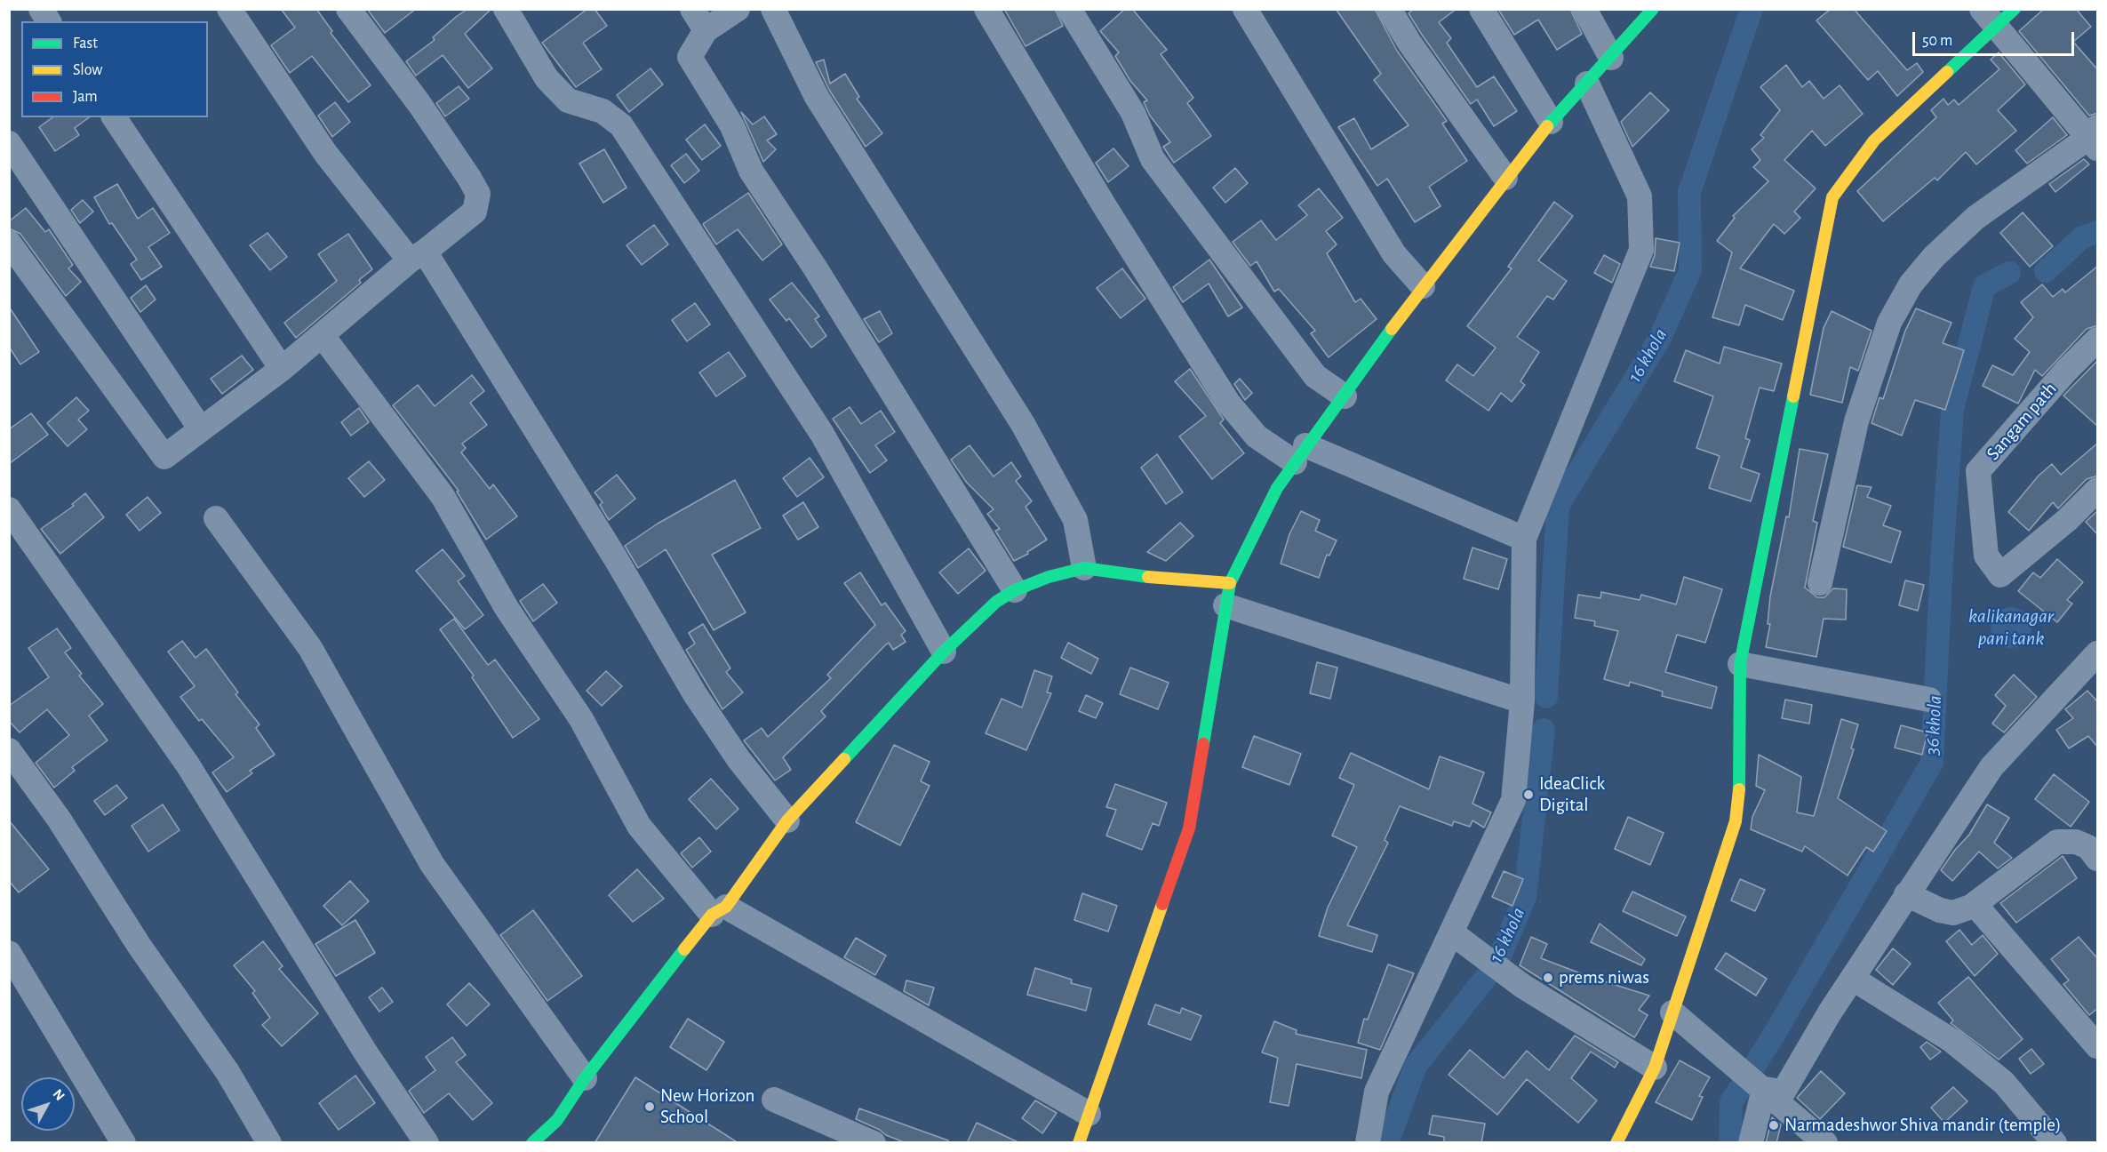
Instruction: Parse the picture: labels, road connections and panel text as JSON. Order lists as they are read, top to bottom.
{
  "streets": {
    "street": ["Sangam path"]
  },
  "water": ["16 khola", "kalikanagar pani tank", "36 khola"],
  "places": [
    "IdeaClick Digital",
    "prems niwas",
    "New Horizon School",
    "Narmadeshwor Shiva mandir (temple)"
  ],
  "legend": ["Fast", "Slow", "Jam"],
  "scale_bar": "50 m",
  "north": "top right"
}
